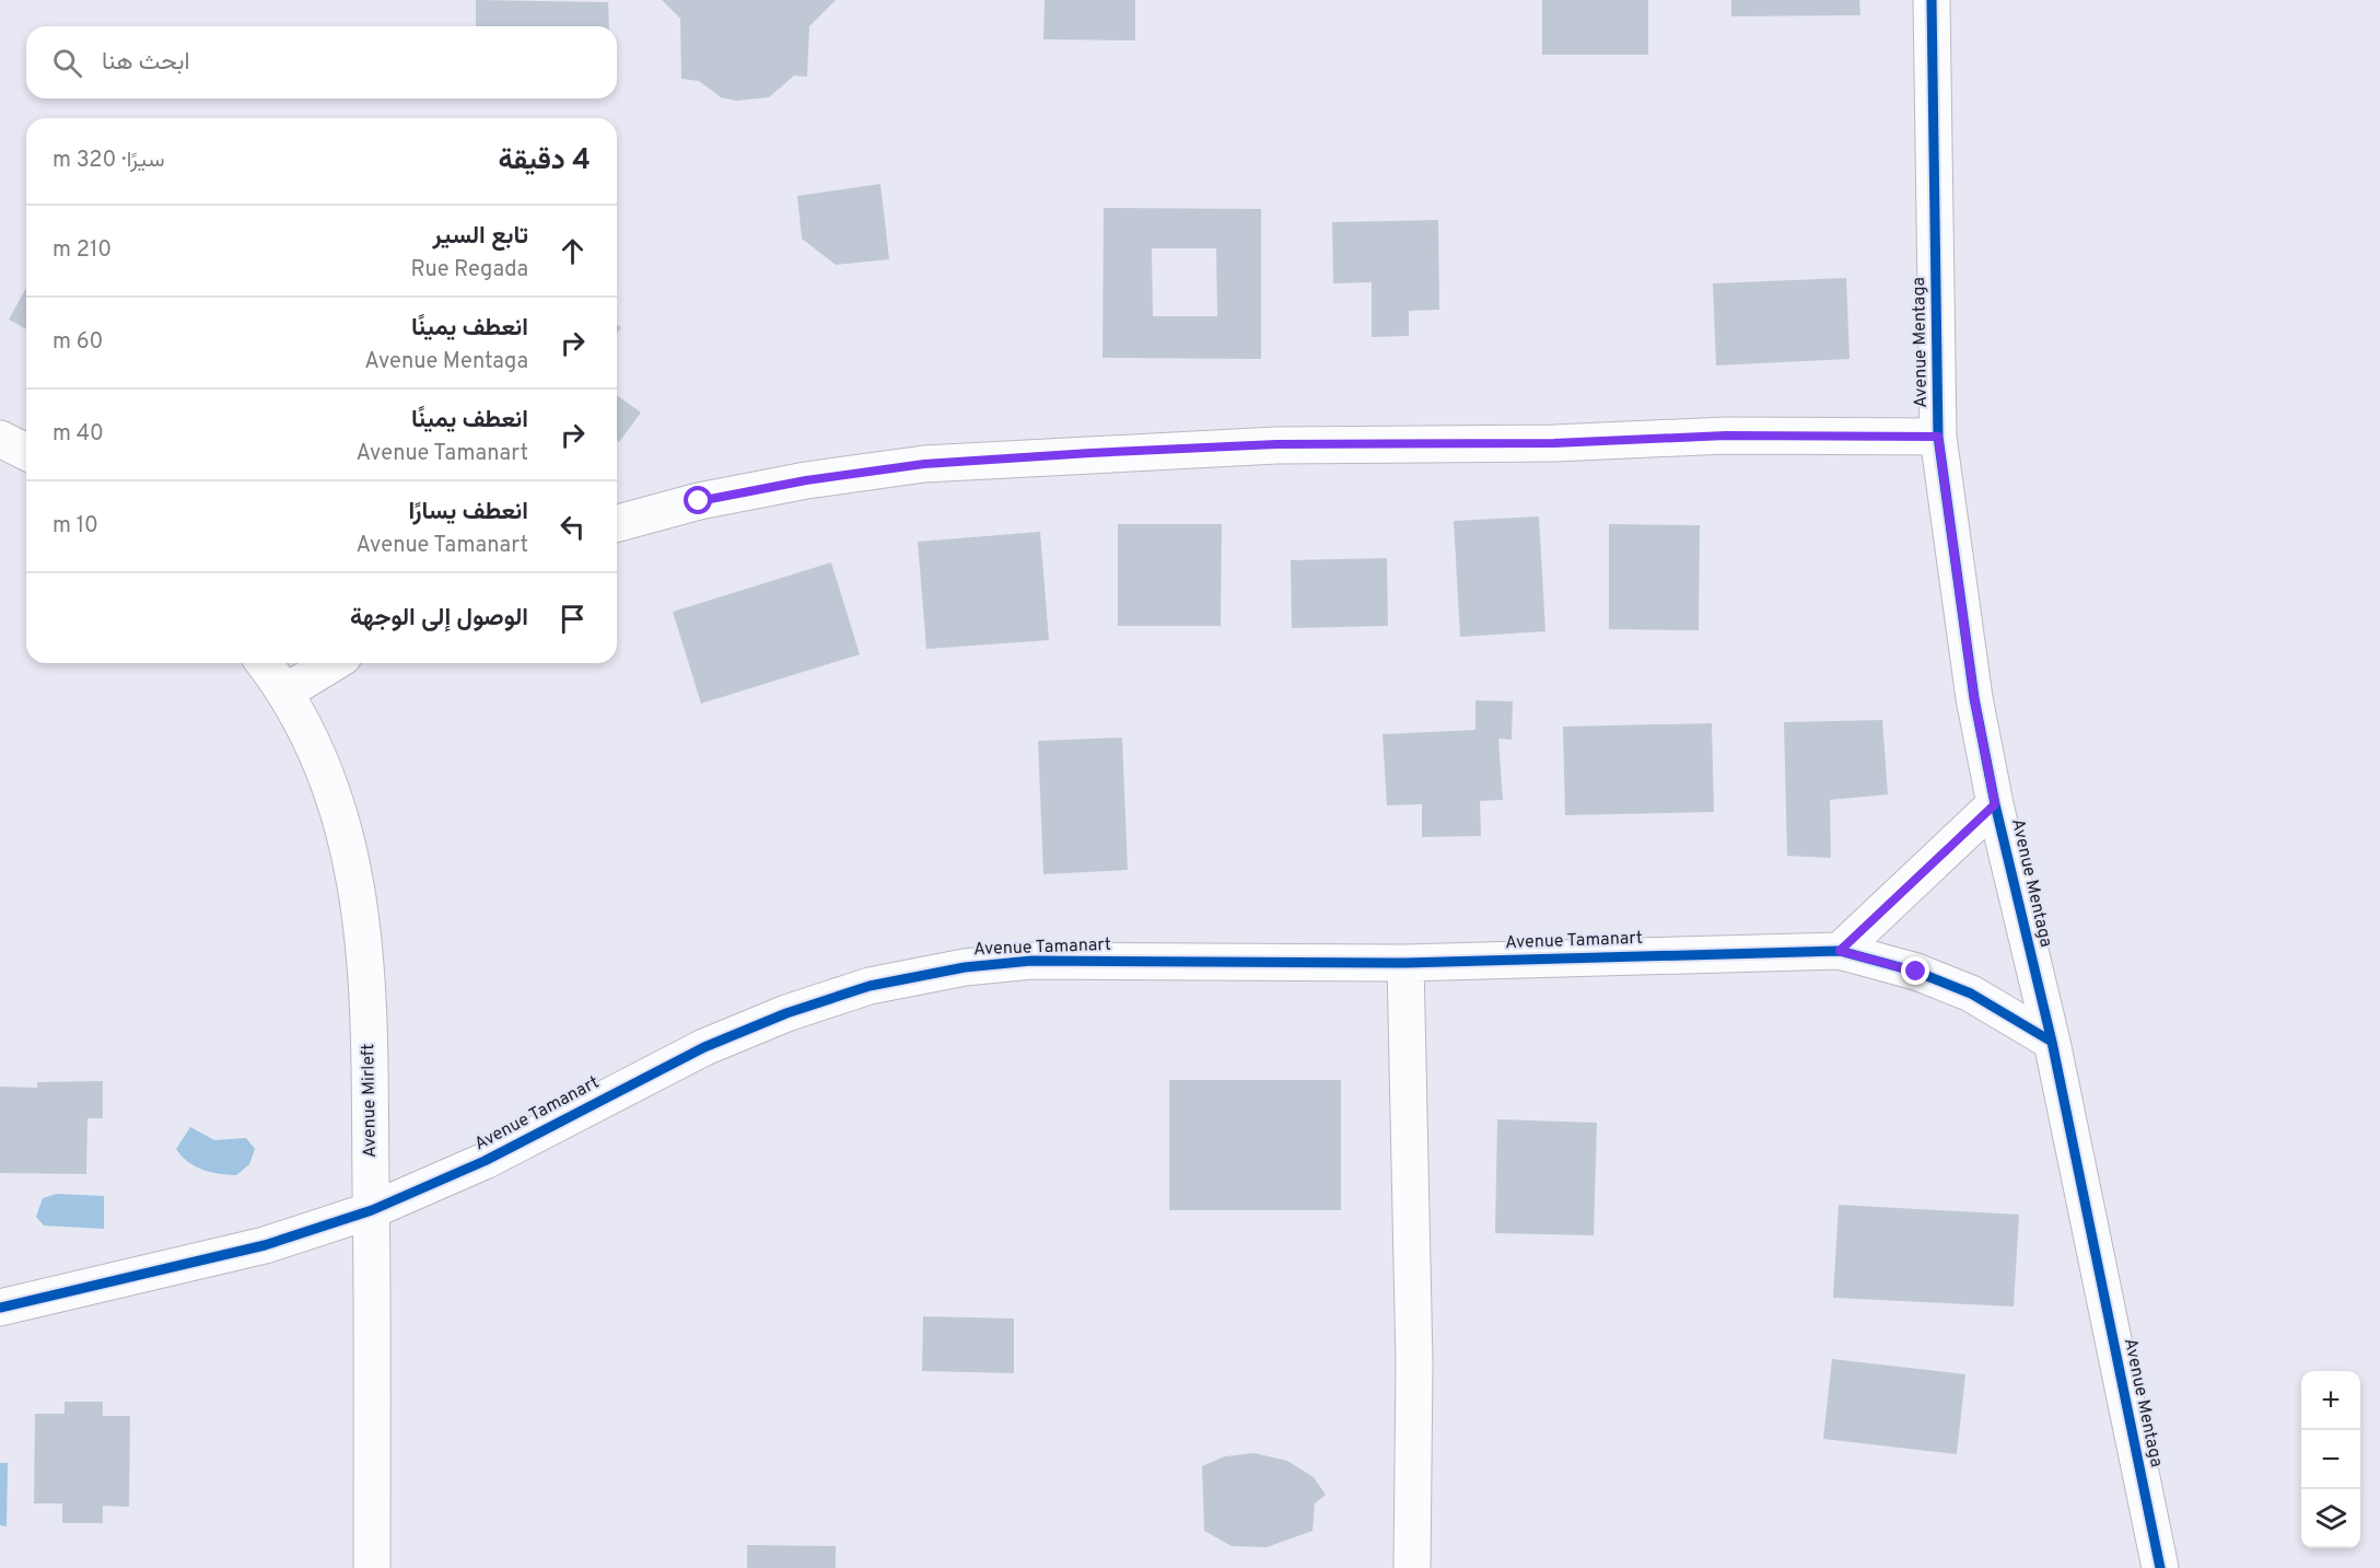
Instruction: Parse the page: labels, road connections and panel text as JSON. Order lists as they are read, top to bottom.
{
  "streets": {
    "street": ["Avenue Mentaga", "Avenue Tamanart", "Avenue Mirleft"]
  },
  "crossings": [
    ["Avenue Mentaga", "Avenue Tamanart"],
    ["Avenue Tamanart", "Avenue Mirleft"]
  ],
  "page": {
    "search": "ابحث هنا",
    "heading": ["4 دقيقة", "سيرًا · 320 m"],
    "list": [
      ["تابع السير", "Rue Regada", "210 m"],
      ["انعطف يمينًا", "Avenue Mentaga", "60 m"],
      ["انعطف يمينًا", "Avenue Tamanart", "40 m"],
      ["انعطف يسارًا", "Avenue Tamanart", "10 m"],
      "الوصول إلى الوجهة"
    ],
    "map_buttons": ["+", "−"]
  }
}
